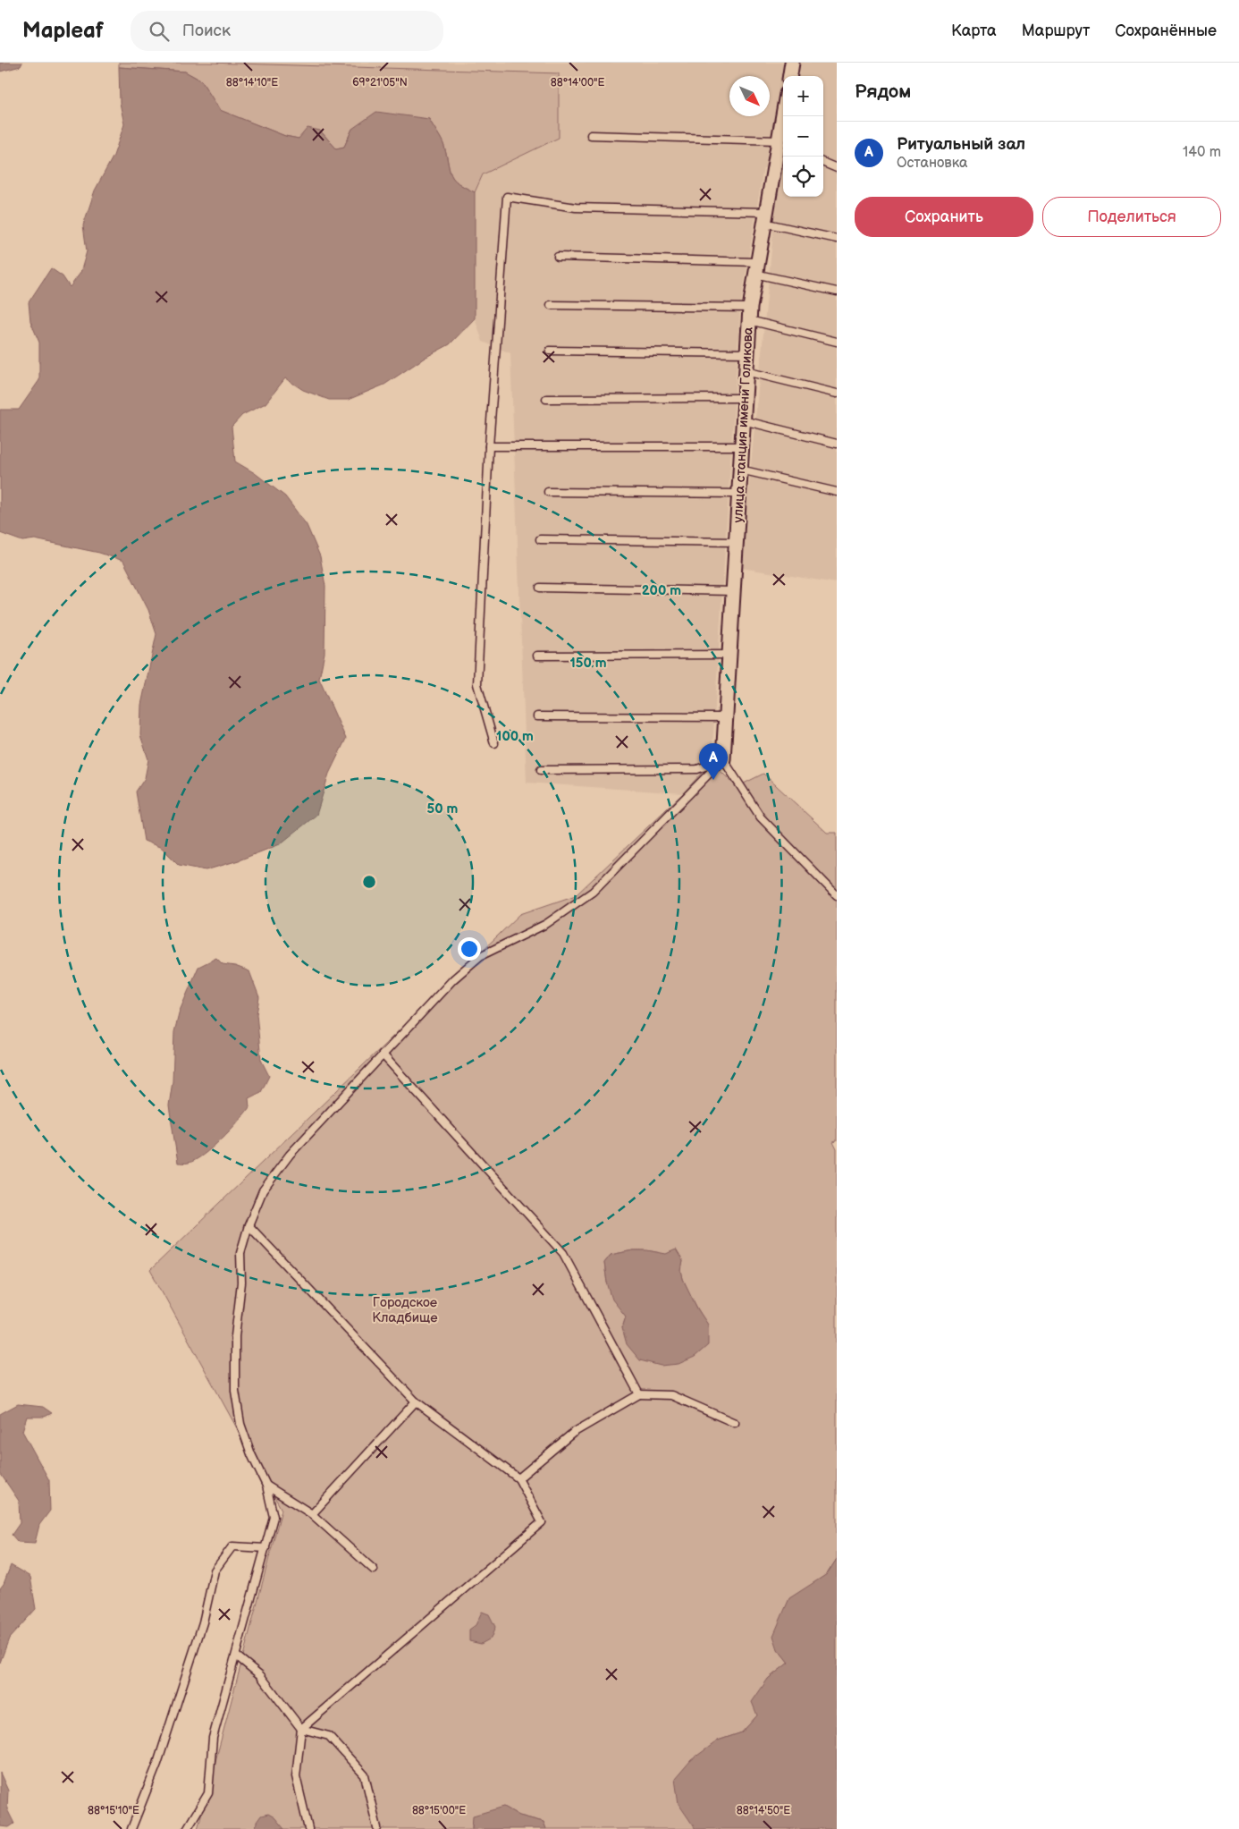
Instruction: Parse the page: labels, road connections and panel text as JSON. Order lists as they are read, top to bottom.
{
  "streets": {
    "street": ["улица станция имени Голикова"]
  },
  "parks": ["Городское Кладбище"],
  "north": "bottom right",
  "page": {
    "header": "Mapleaf",
    "search": "Поиск",
    "nav": ["Карта", "Маршрут", "Сохранённые"],
    "heading": "Рядом",
    "map_buttons": ["+", "−"],
    "list": [
      {
        "mark": "A",
        "name": "Ритуальный зал",
        "note": "Остановка",
        "value": "140 m"
      }
    ],
    "buttons": ["Сохранить", "Поделиться"],
    "pins": "A"
  },
  "coordinates": [
    "88°14'10\"E",
    "88°14'00\"E",
    "69°21'05\"N",
    "88°15'10\"E",
    "88°15'00\"E",
    "88°14'50\"E"
  ],
  "rings": [
    "200 m",
    "150 m",
    "100 m",
    "50 m"
  ]
}
